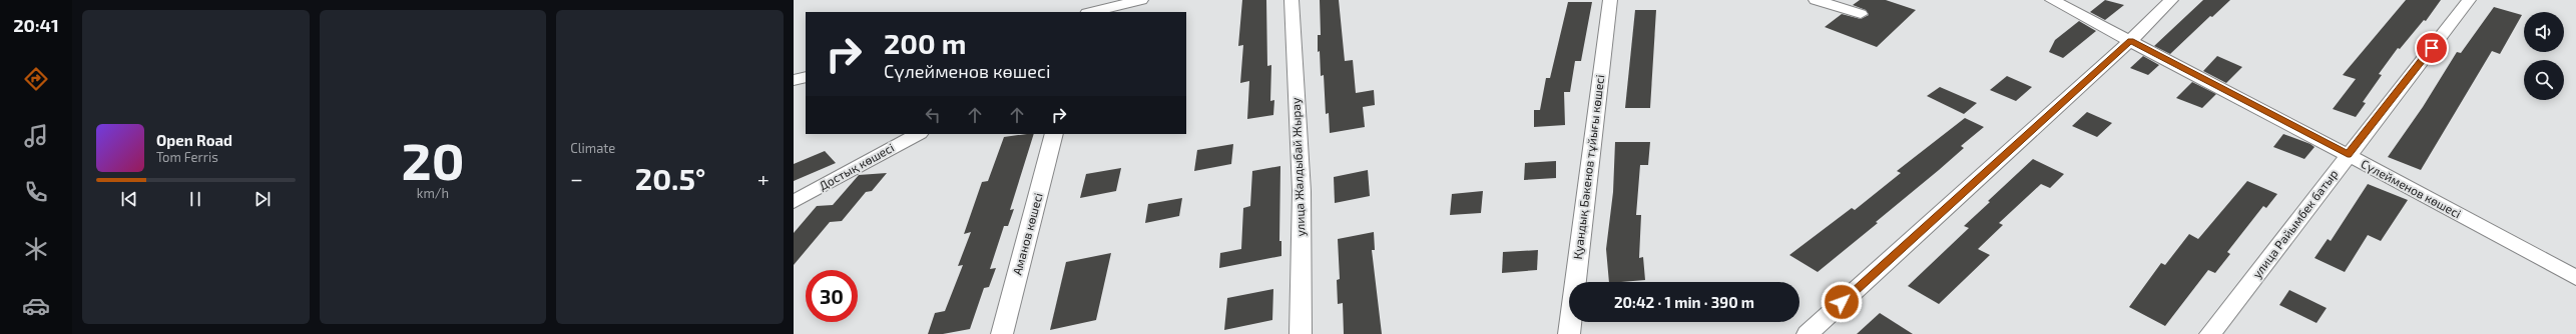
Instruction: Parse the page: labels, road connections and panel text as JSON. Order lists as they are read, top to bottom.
{
  "streets": {
    "street": [
      "Достық көшесі",
      "улица Жалдыбай Жырау",
      "Қуандық Бәкенов тұйығы көшесі",
      "Сүлейменов көшесі",
      "улица Райымбек батыр",
      "Аманов көшесі"
    ]
  },
  "crossings": [
    ["Сүлейменов көшесі", "улица Райымбек батыр"]
  ],
  "page": {
    "tabs": "20:41",
    "tile": [
      ["20", "km/h"],
      "Climate"
    ],
    "turn": ["200 m", "Сүлейменов көшесі"],
    "song": ["Open Road", "Tom Ferris"],
    "heat": ["−", "20.5°", "+"],
    "limit": "30",
    "trip": "20:42 · 1 min · 390 m"
  }
}
